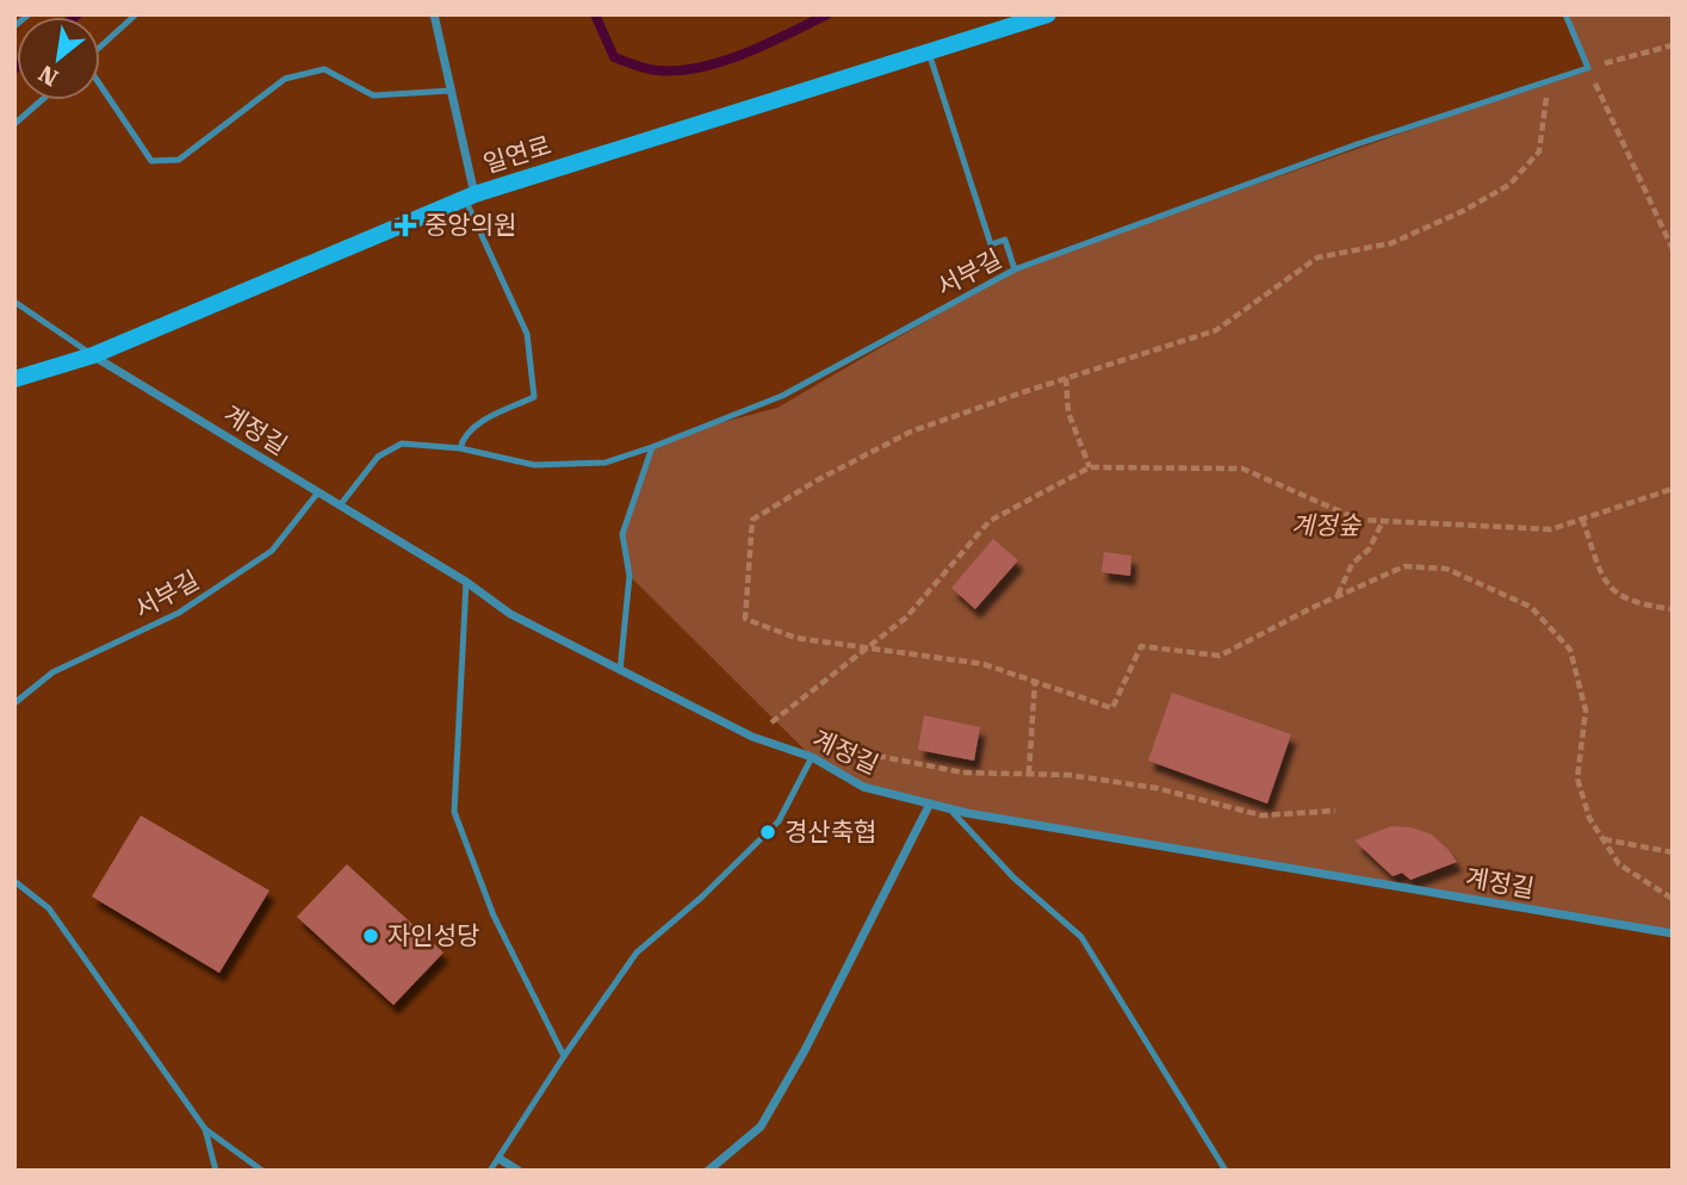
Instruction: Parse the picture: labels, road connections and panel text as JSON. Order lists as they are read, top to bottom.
{
  "streets": {
    "street": ["일연로", "계정길"],
    "lane": ["서부길"]
  },
  "crossings": [
    ["일연로", "계정길"],
    ["서부길", "계정길"]
  ],
  "parks": ["계정숲"],
  "places": {
    "health": ["중앙의원"],
    "other": ["경산축협", "자인성당"]
  },
  "north": "bottom left"
}
